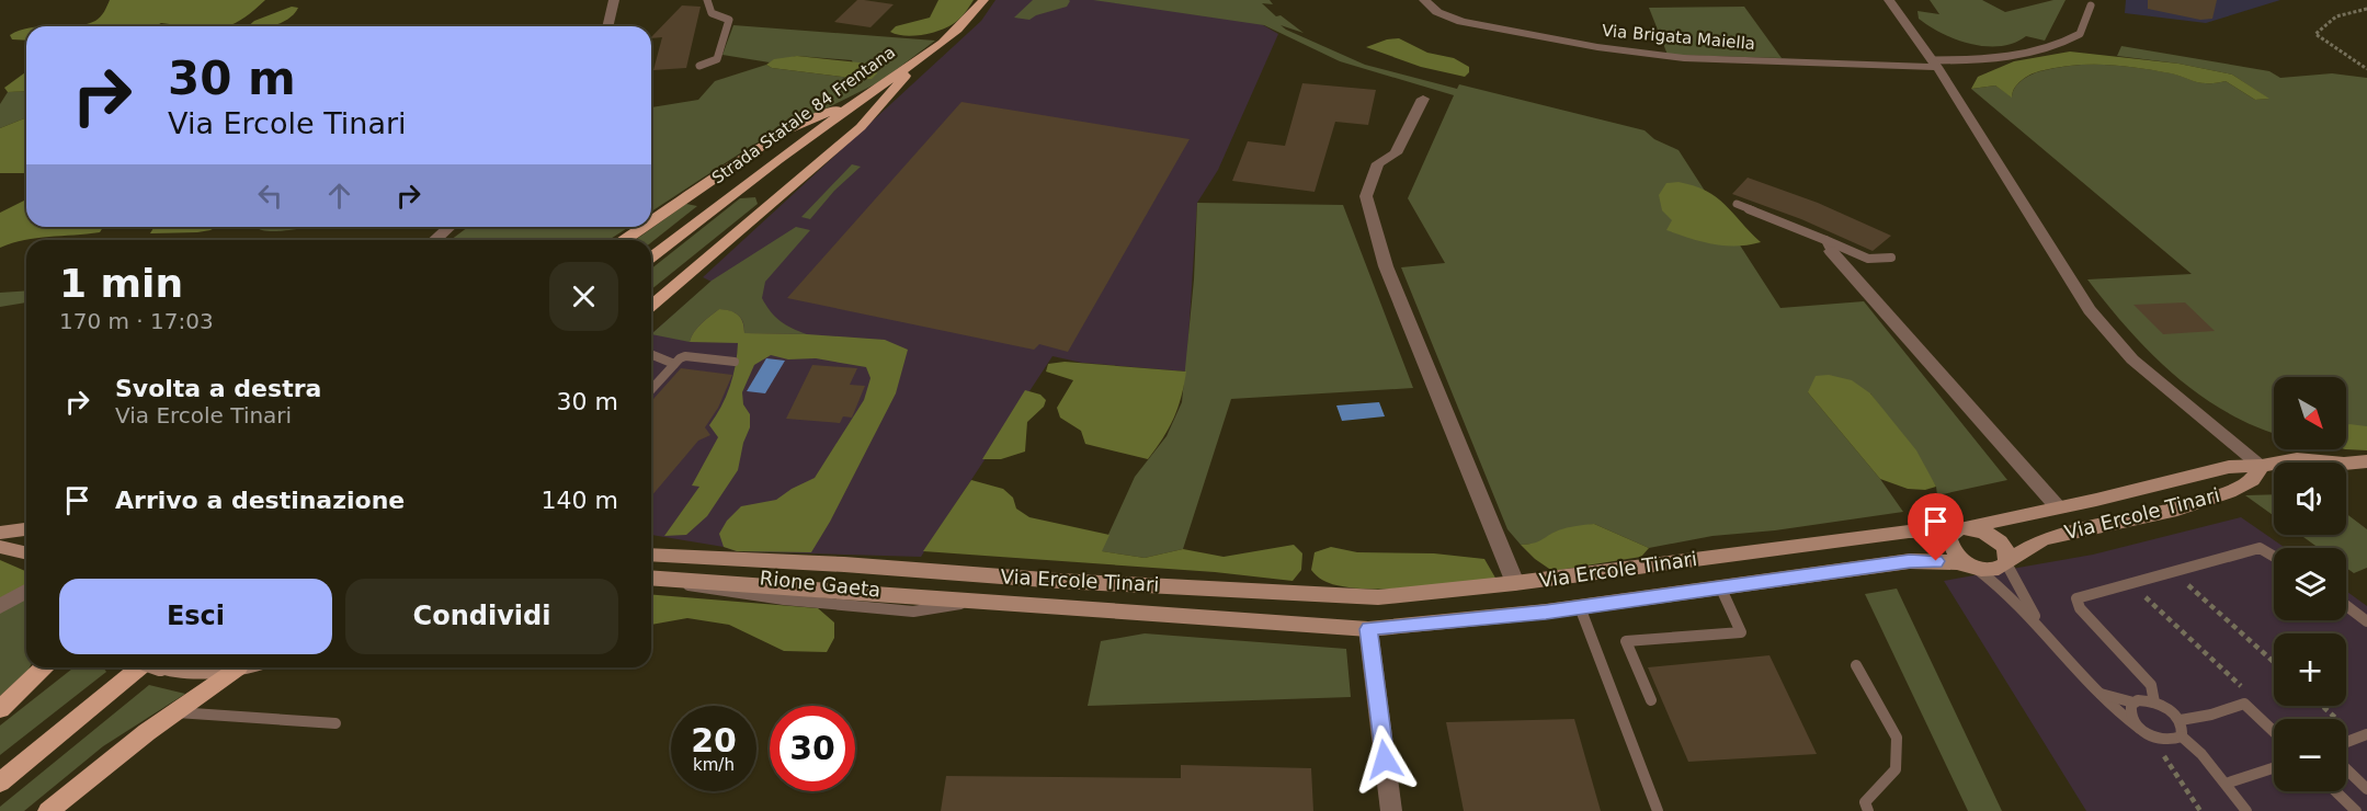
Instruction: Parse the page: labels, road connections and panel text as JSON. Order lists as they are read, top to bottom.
{
  "streets": {
    "main road": ["Strada Statale 84 Frentana"],
    "street": ["Via Brigata Maiella", "Via Ercole Tinari"]
  },
  "north": "bottom right",
  "page": {
    "turn": ["30 m", "Via Ercole Tinari"],
    "heading": ["1 min", "170 m · 17:03"],
    "list": [
      {
        "name": "Svolta a destra",
        "note": "Via Ercole Tinari",
        "value": "30 m"
      },
      {
        "name": "Arrivo a destinazione",
        "value": "140 m"
      }
    ],
    "map_buttons": ["+", "−"],
    "buttons": ["Esci", "Condividi"],
    "speed": "20 km/h",
    "limit": "30"
  }
}
